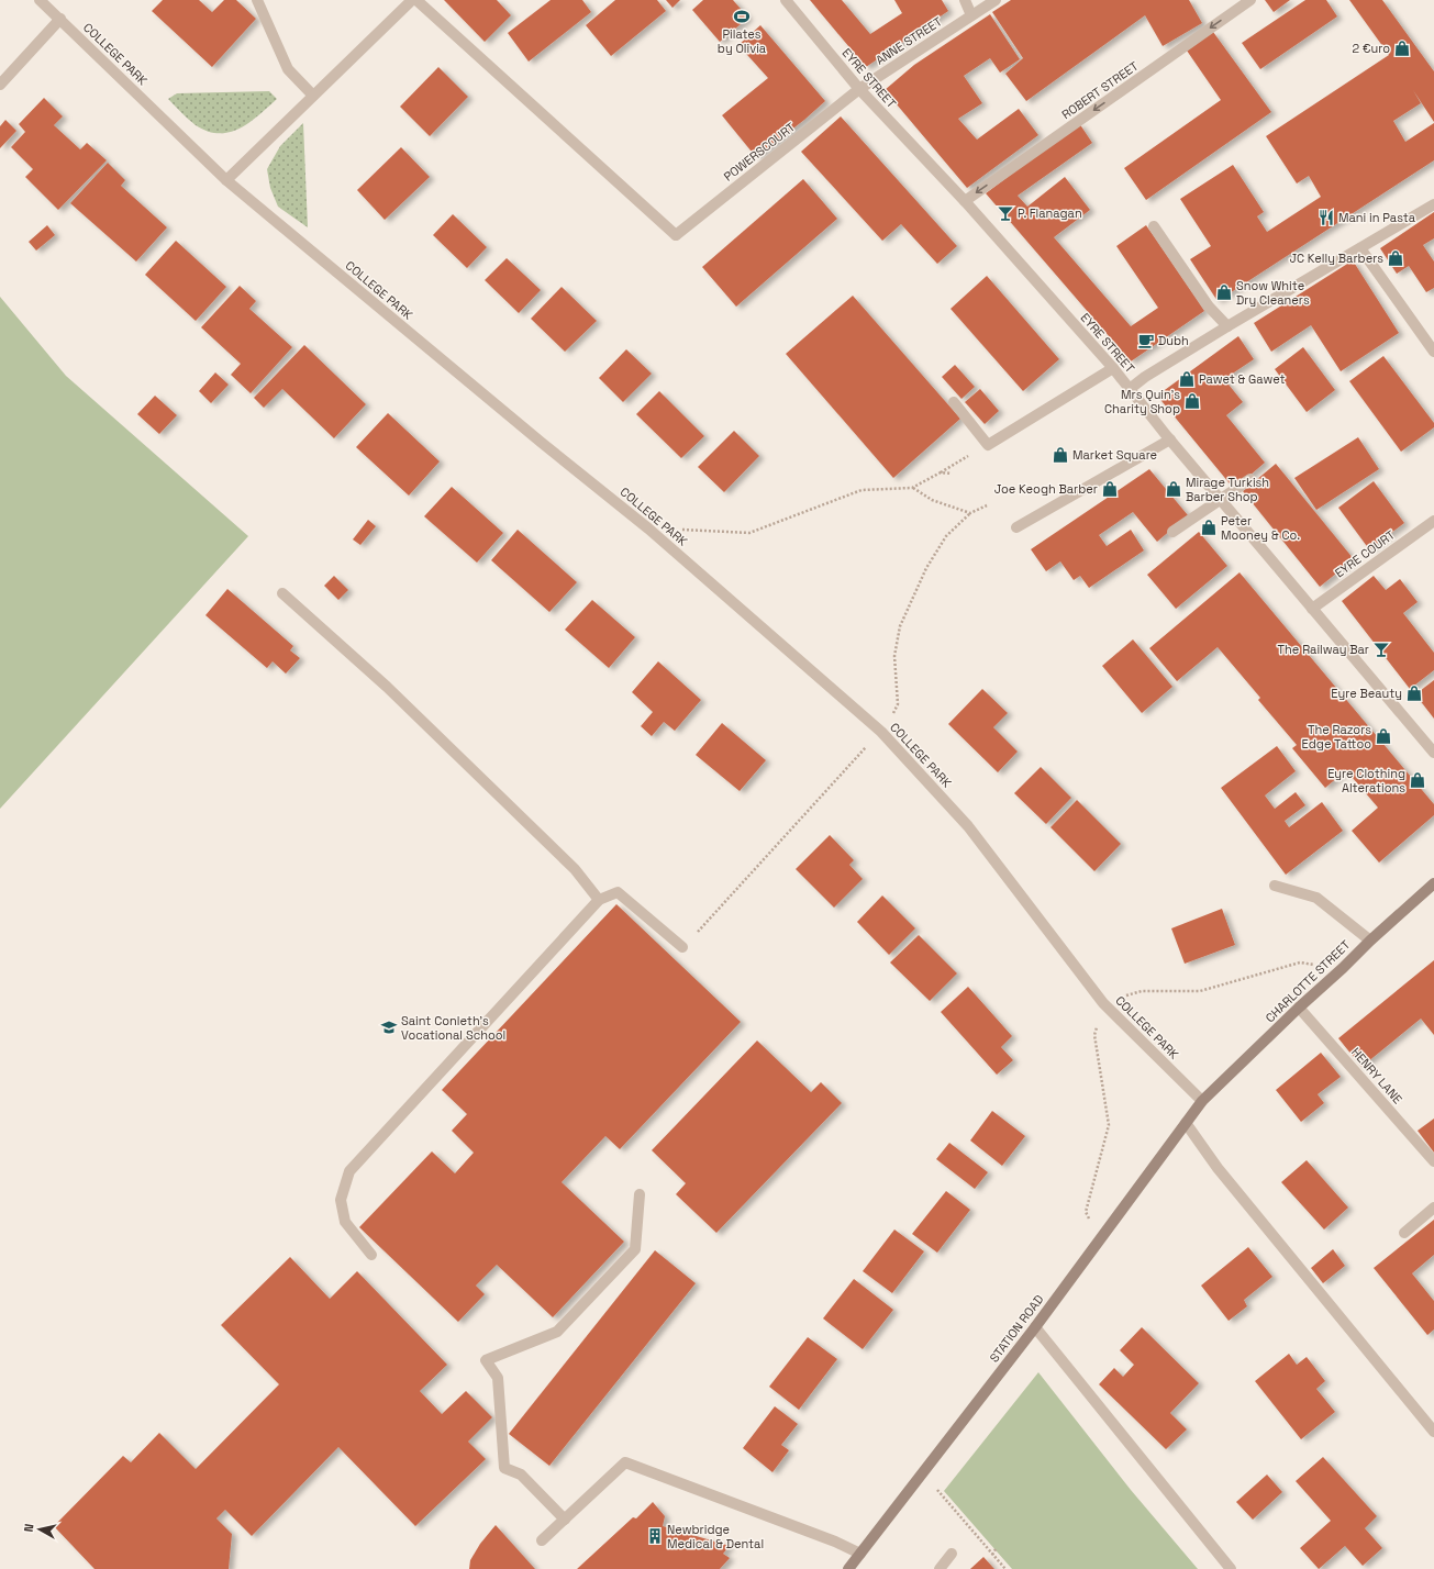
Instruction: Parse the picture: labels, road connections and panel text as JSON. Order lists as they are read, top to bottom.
{
  "streets": {
    "main road": ["CHARLOTTE STREET", "STATION ROAD"],
    "street": [
      "ANNE STREET",
      "COLLEGE PARK",
      "EYRE STREET",
      "ROBERT STREET",
      "POWERSCOURT",
      "EYRE COURT",
      "HENRY LANE"
    ]
  },
  "crossings": [
    ["ANNE STREET", "EYRE STREET"],
    ["ANNE STREET", "POWERSCOURT"],
    ["COLLEGE PARK", "CHARLOTTE STREET"],
    ["COLLEGE PARK", "STATION ROAD"],
    ["EYRE STREET", "ROBERT STREET"],
    ["EYRE STREET", "POWERSCOURT"],
    ["EYRE STREET", "EYRE COURT"],
    ["CHARLOTTE STREET", "HENRY LANE"],
    ["CHARLOTTE STREET", "STATION ROAD"]
  ],
  "one_way": ["ROBERT STREET"],
  "places": {
    "sports": ["Pilates by Olivia"],
    "shop": [
      "2 €uro",
      "JC Kelly Barbers",
      "Snow White Dry Cleaners",
      "Pawet & Gawet",
      "Mrs Quin's Charity Shop",
      "Market Square",
      "Joe Keogh Barber",
      "Mirage Turkish Barber Shop",
      "Peter Mooney & Co.",
      "Eyre Beauty",
      "The Razors Edge Tattoo",
      "Eyre Clothing Alterations"
    ],
    "bar": ["P. Flanagan", "The Railway Bar"],
    "restaurant": ["Mani in Pasta"],
    "cafe": ["Dubh"],
    "school or university": ["Saint Conleth's Vocational School"],
    "building": ["Newbridge Medical & Dental"]
  },
  "north": "left"
}
